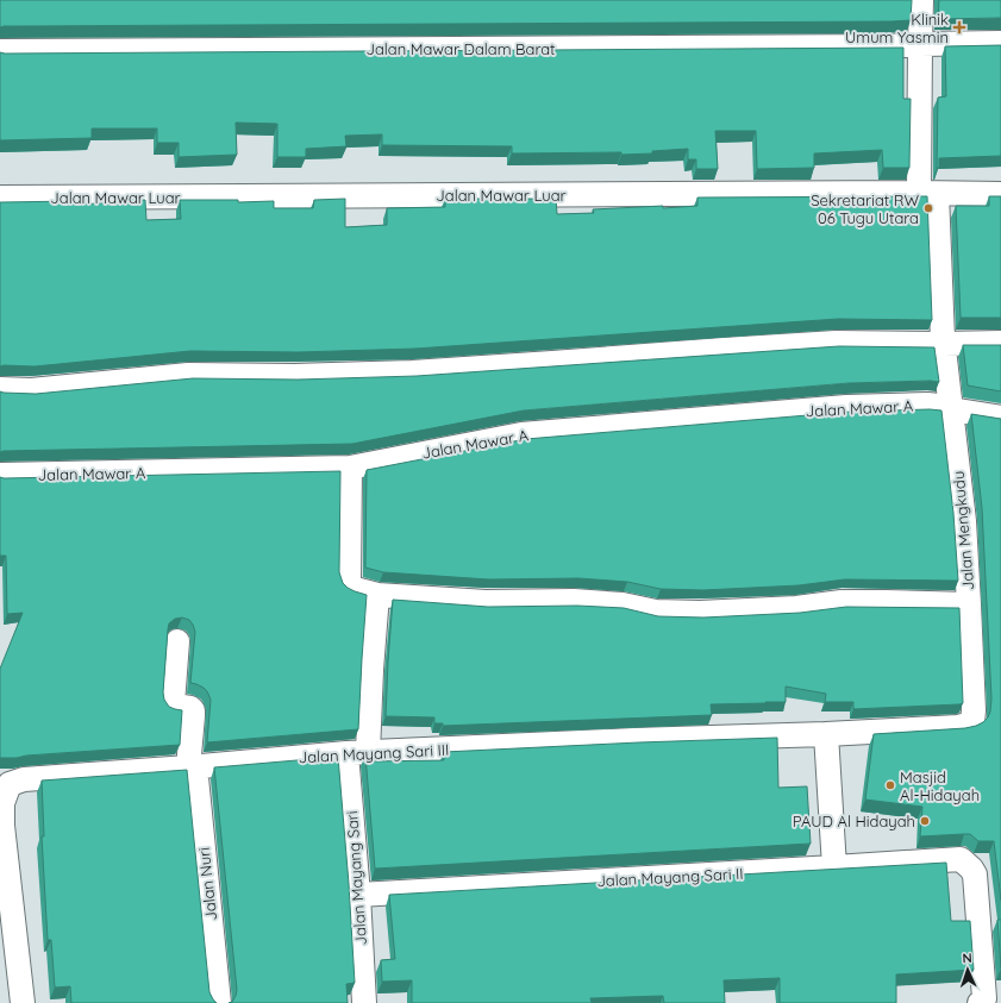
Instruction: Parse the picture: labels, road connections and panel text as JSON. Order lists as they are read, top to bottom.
{
  "streets": {
    "street": [
      "Jalan Mawar Dalam Barat",
      "Jalan Mawar Luar",
      "Jalan Mawar A",
      "Jalan Mengkudu",
      "Jalan Mayang Sari III",
      "Jalan Mayang Sari II",
      "Jalan Mayang Sari",
      "Jalan Nuri"
    ]
  },
  "crossings": [
    ["Jalan Mawar Dalam Barat", "Jalan Mengkudu"],
    ["Jalan Mawar Luar", "Jalan Mengkudu"],
    ["Jalan Mawar A", "Jalan Mengkudu"],
    ["Jalan Mengkudu", "Jalan Mayang Sari III"],
    ["Jalan Mayang Sari III", "Jalan Mayang Sari"],
    ["Jalan Mayang Sari III", "Jalan Nuri"],
    ["Jalan Mayang Sari II", "Jalan Mayang Sari"]
  ],
  "places": {
    "health": ["Klinik Umum Yasmin"],
    "other": ["Sekretariat RW 06 Tugu Utara", "Masjid Al-Hidayah", "PAUD Al Hidayah"]
  },
  "north": "top"
}
